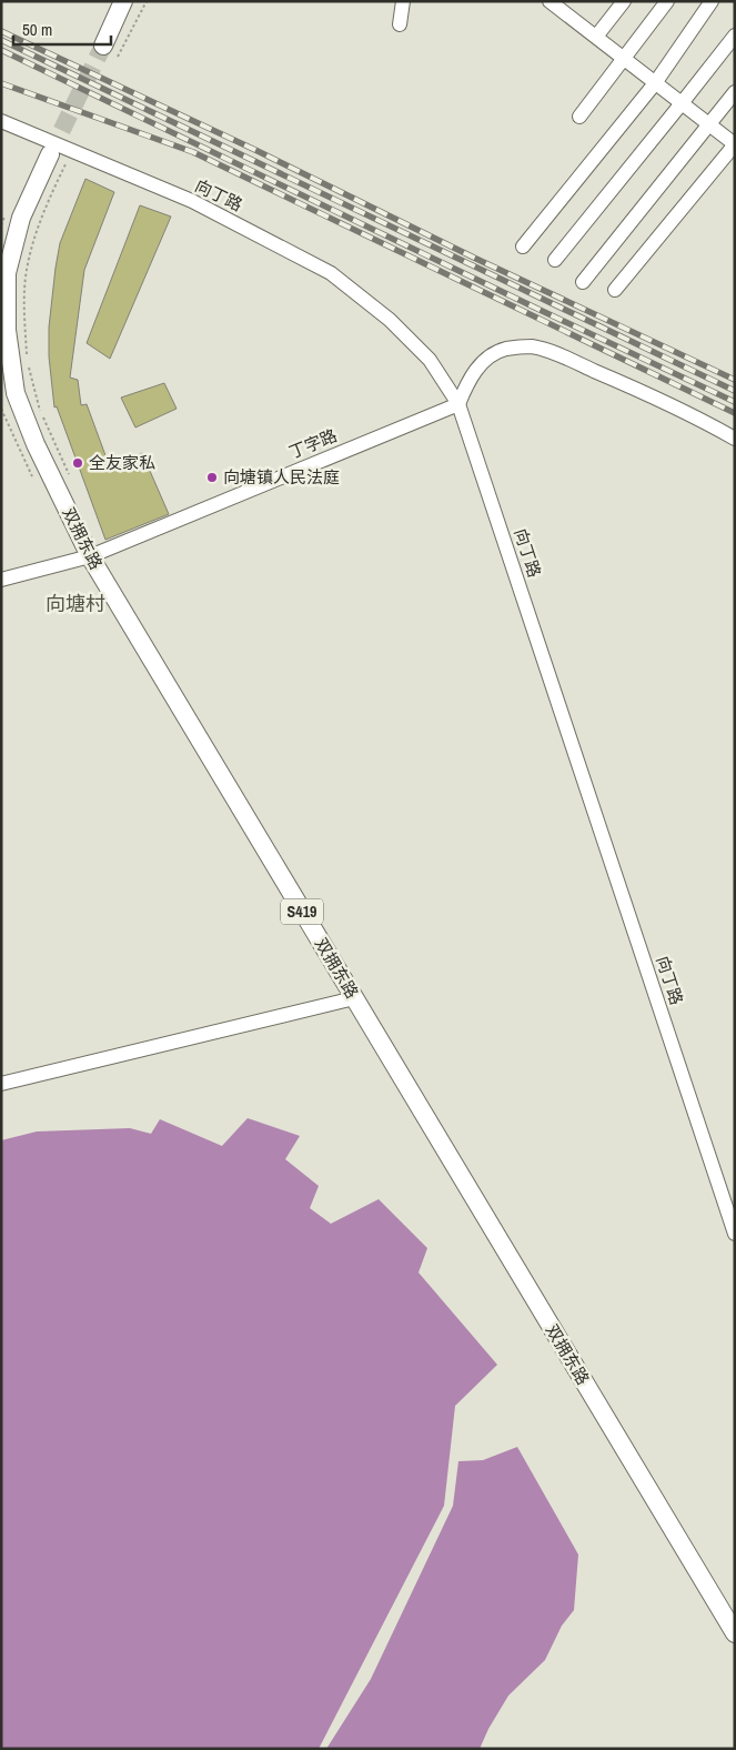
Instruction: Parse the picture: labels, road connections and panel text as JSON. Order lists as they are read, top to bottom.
{
  "streets": {
    "main road": ["双拥东路", "S419"],
    "street": ["向丁路", "丁字路"]
  },
  "crossings": [
    ["向丁路", "丁字路"],
    ["丁字路", "双拥东路"]
  ],
  "districts": ["向塘村"],
  "places": ["全友家私", "向塘镇人民法庭"],
  "scale_bar": "50 m"
}
